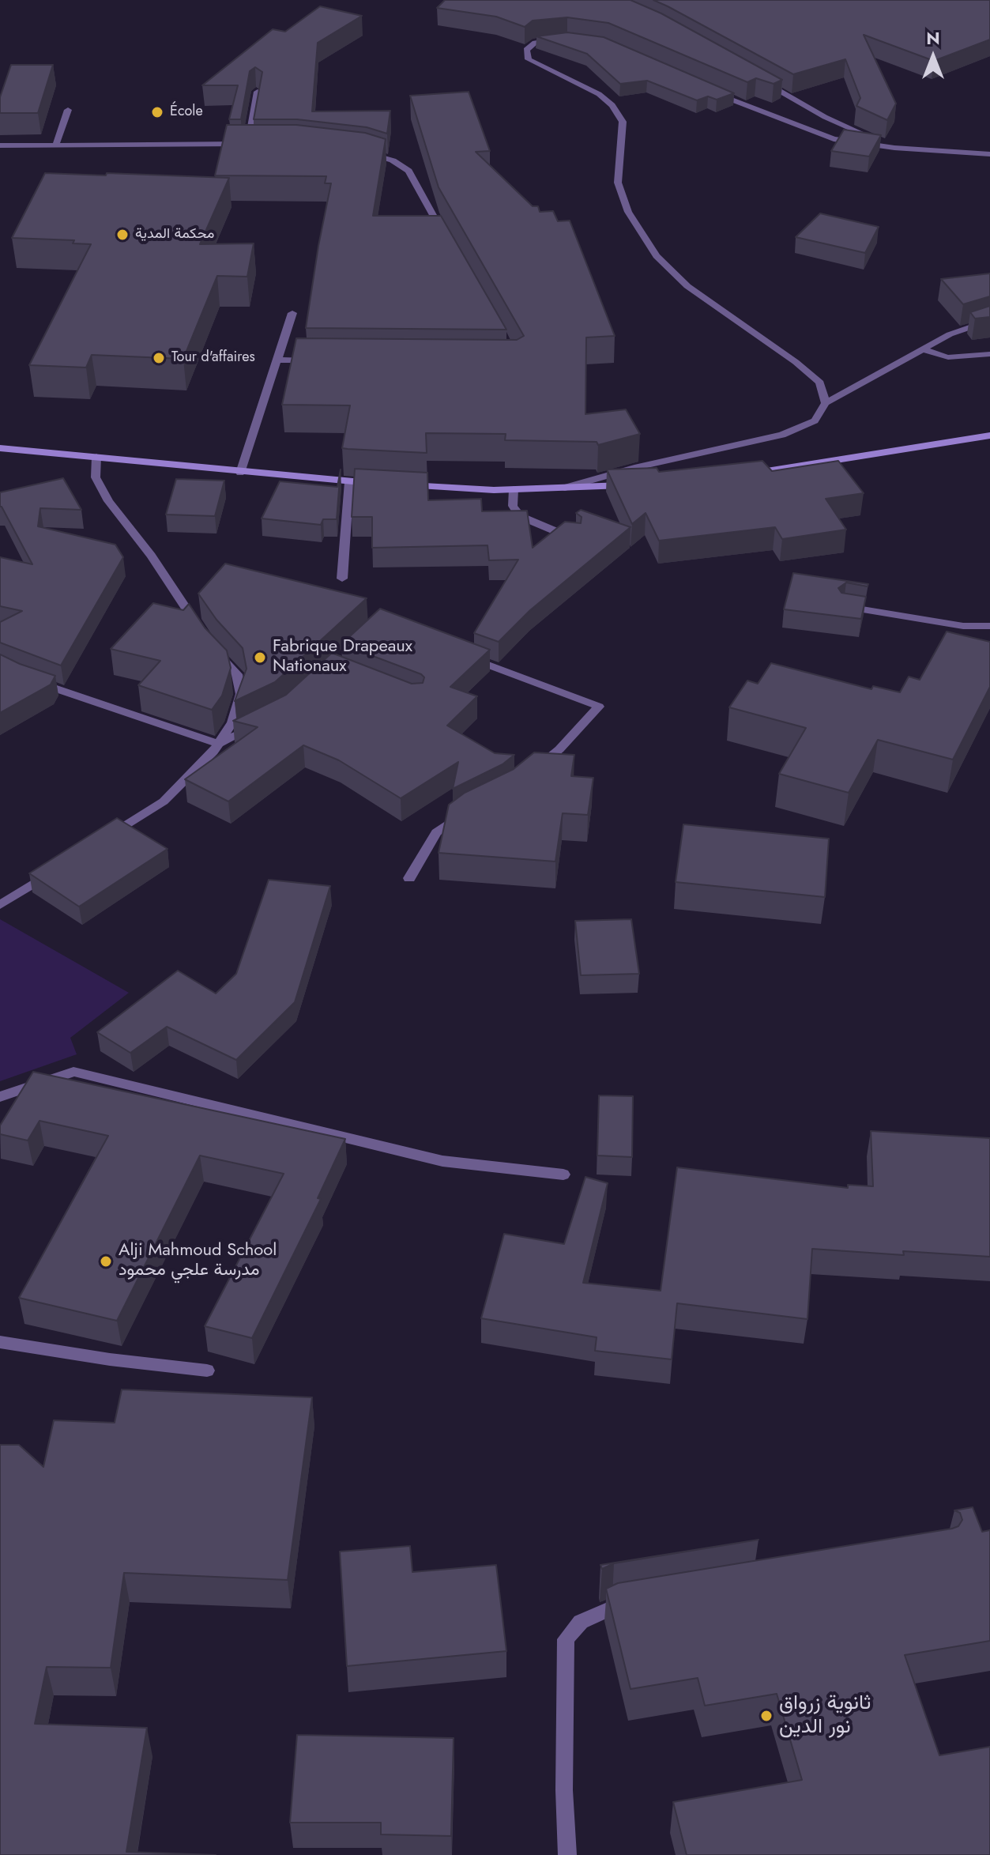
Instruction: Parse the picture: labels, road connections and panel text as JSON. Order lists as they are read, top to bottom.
{
  "places": [
    "École",
    "محكمة المدية",
    "Tour d'affaires",
    "Fabrique Drapeaux Nationaux",
    "Alji Mahmoud School مدرسة علجي محمود",
    "ثانوية زرواق نور الدين"
  ],
  "north": "top"
}
